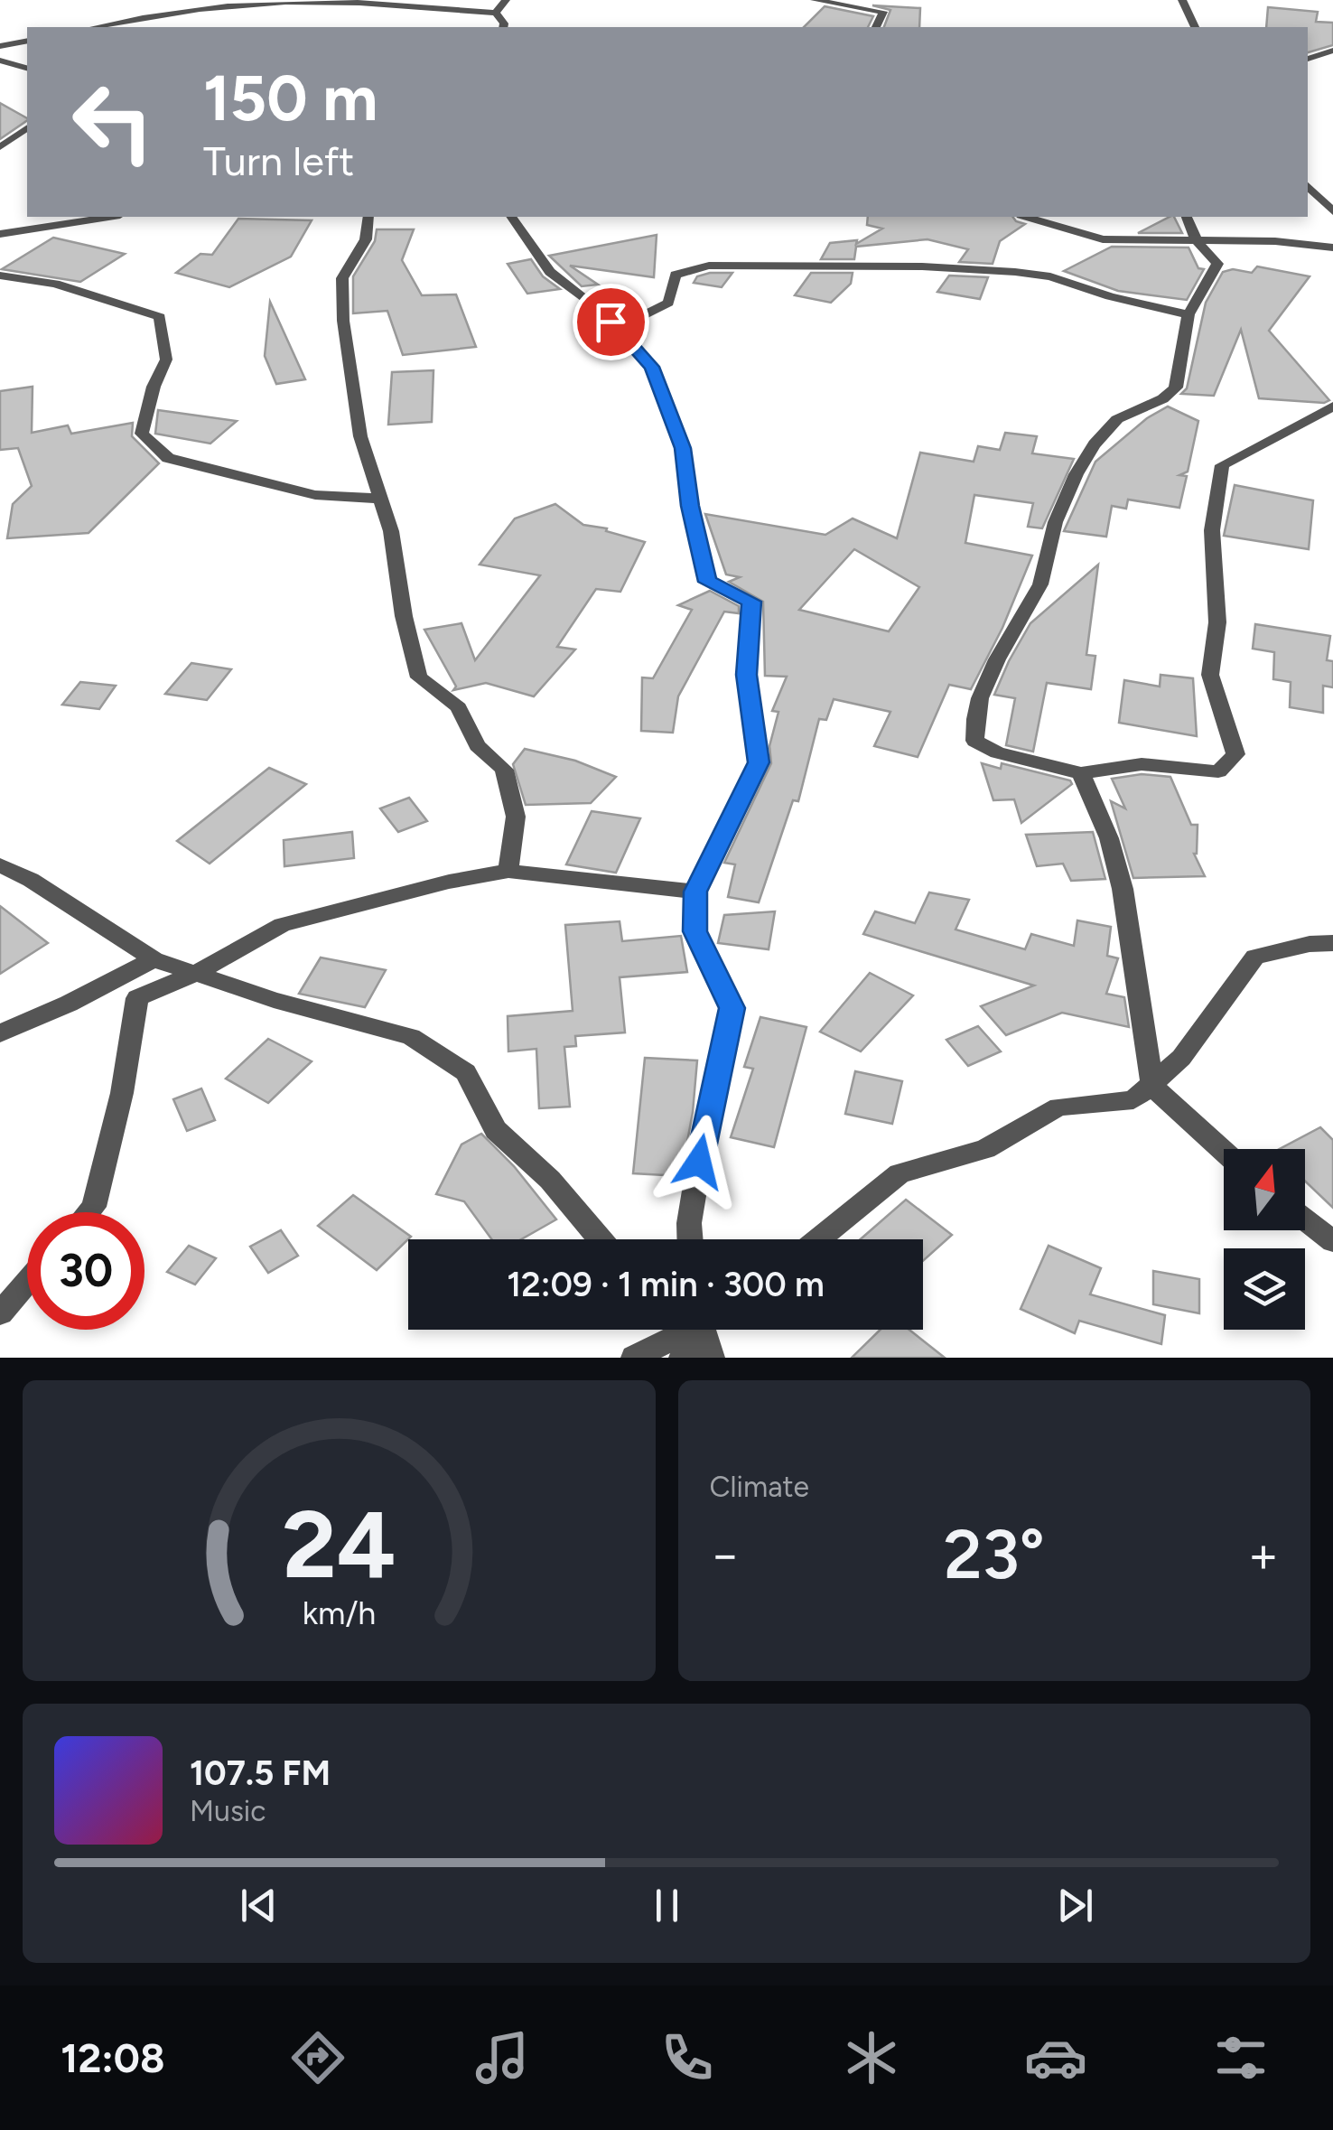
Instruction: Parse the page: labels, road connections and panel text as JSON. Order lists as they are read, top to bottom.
{
  "north": "top",
  "page": {
    "turn": ["150 m", "Turn left"],
    "limit": "30",
    "trip": "12:09 · 1 min · 300 m",
    "tile": "Climate",
    "heat": ["−", "23°", "+"],
    "song": ["107.5 FM", "Music"],
    "tabs": "12:08",
    "gauge": ["24", "km/h"]
  }
}
